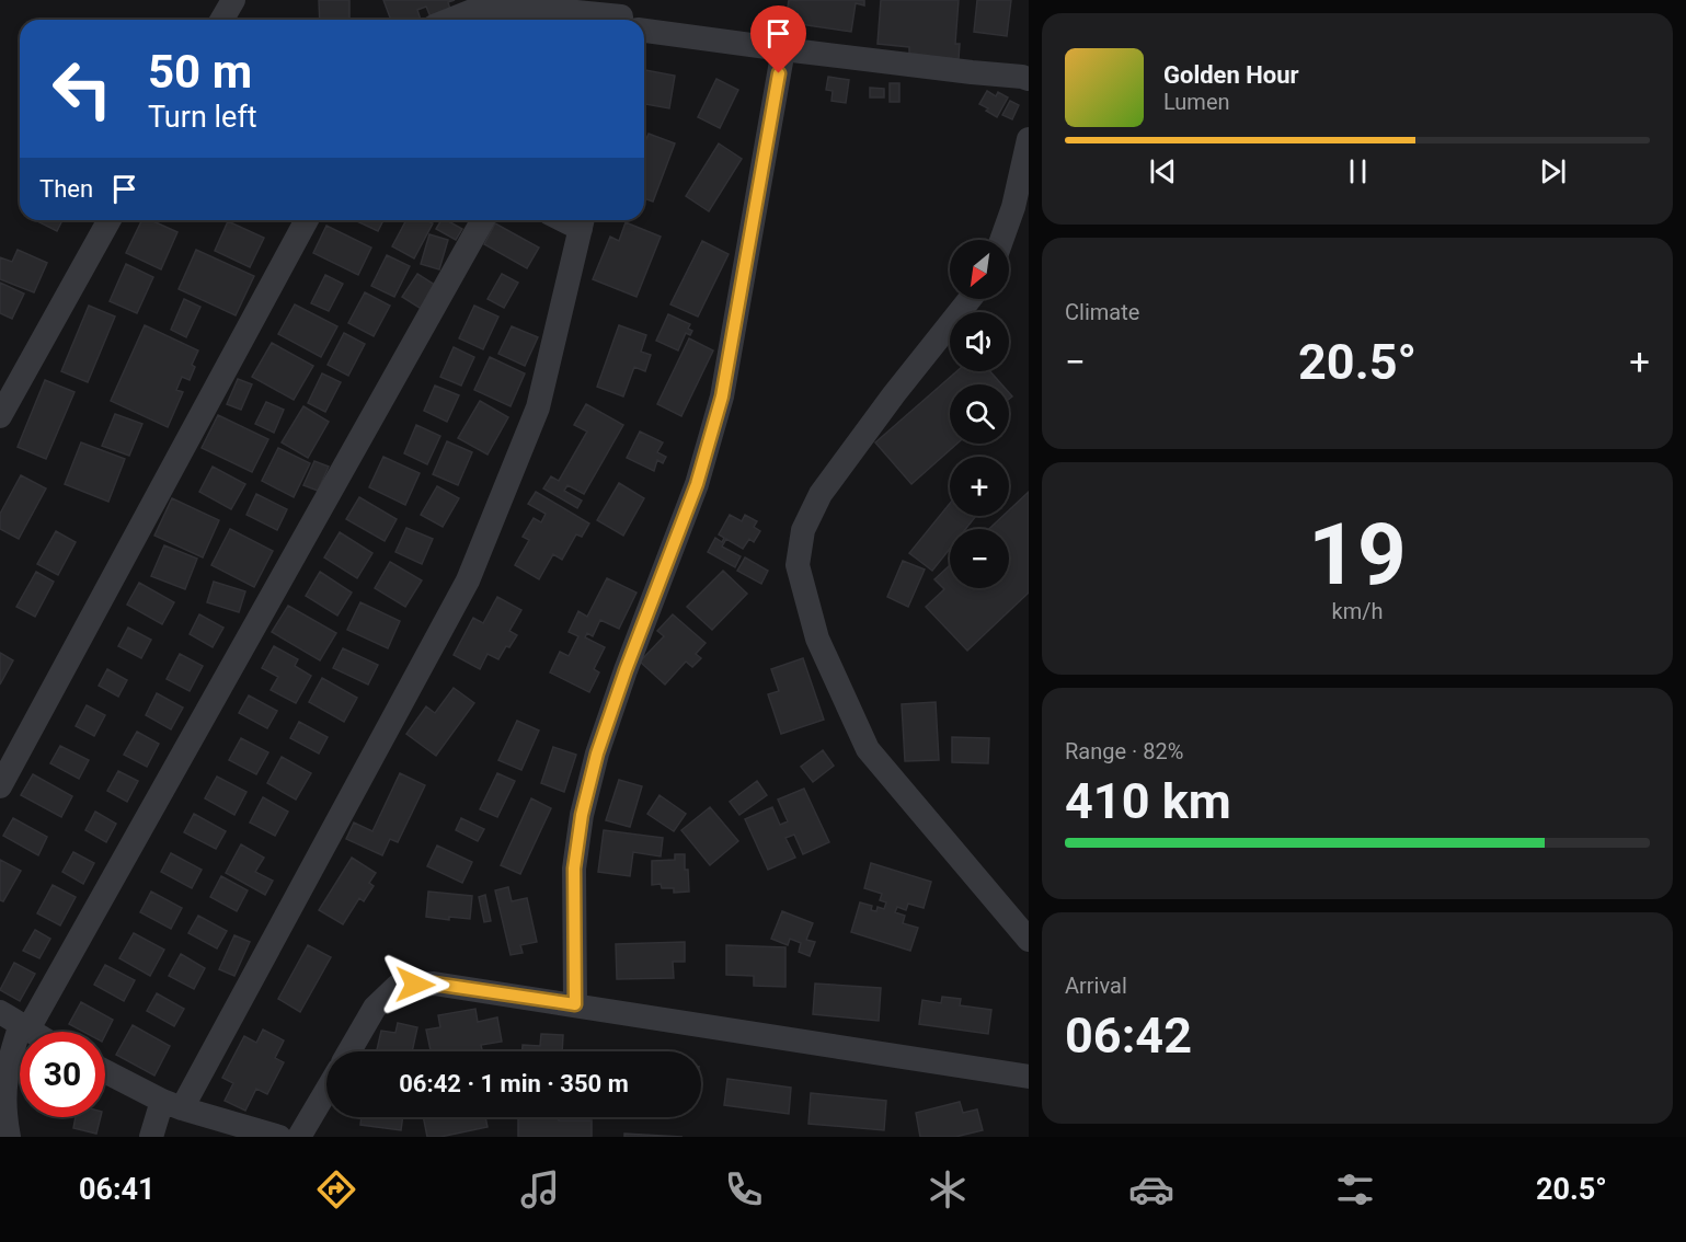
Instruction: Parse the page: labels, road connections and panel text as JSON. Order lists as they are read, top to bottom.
{
  "north": "bottom left",
  "page": {
    "turn": ["50 m", "Turn left"],
    "song": ["Golden Hour", "Lumen"],
    "then": "Then",
    "tile": [
      "Climate",
      ["19", "km/h"],
      ["Range · 82%", "410 km"],
      ["Arrival", "06:42"]
    ],
    "map_buttons": ["+", "−"],
    "heat": ["−", "20.5°", "+"],
    "limit": "30",
    "trip": "06:42 · 1 min · 350 m",
    "tabs": ["06:41", "20.5°"]
  }
}
